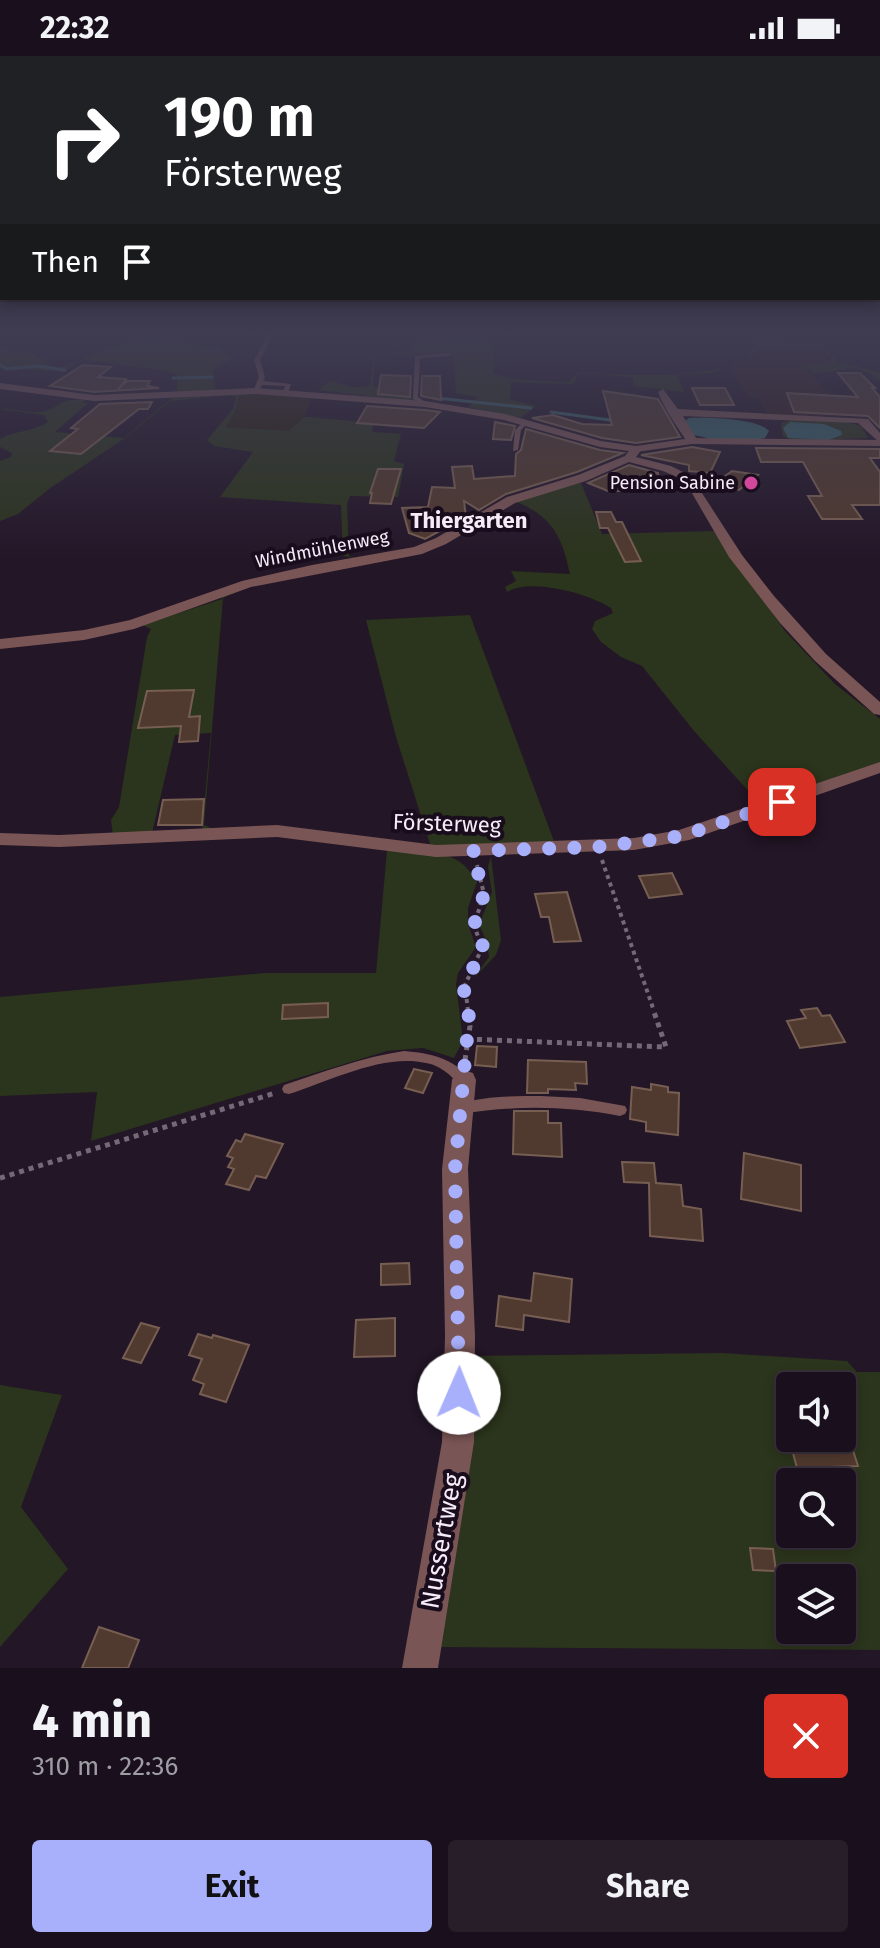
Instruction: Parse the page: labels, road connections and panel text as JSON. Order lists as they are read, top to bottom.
{
  "streets": {
    "street": ["Windmühlenweg", "Försterweg", "Nussertweg"]
  },
  "districts": ["Thiergarten"],
  "places": ["Pension Sabine"],
  "page": {
    "status": "22:32",
    "turn": ["190 m", "Försterweg"],
    "then": "Then",
    "heading": ["4 min", "310 m · 22:36"],
    "buttons": ["Exit", "Share"]
  }
}
